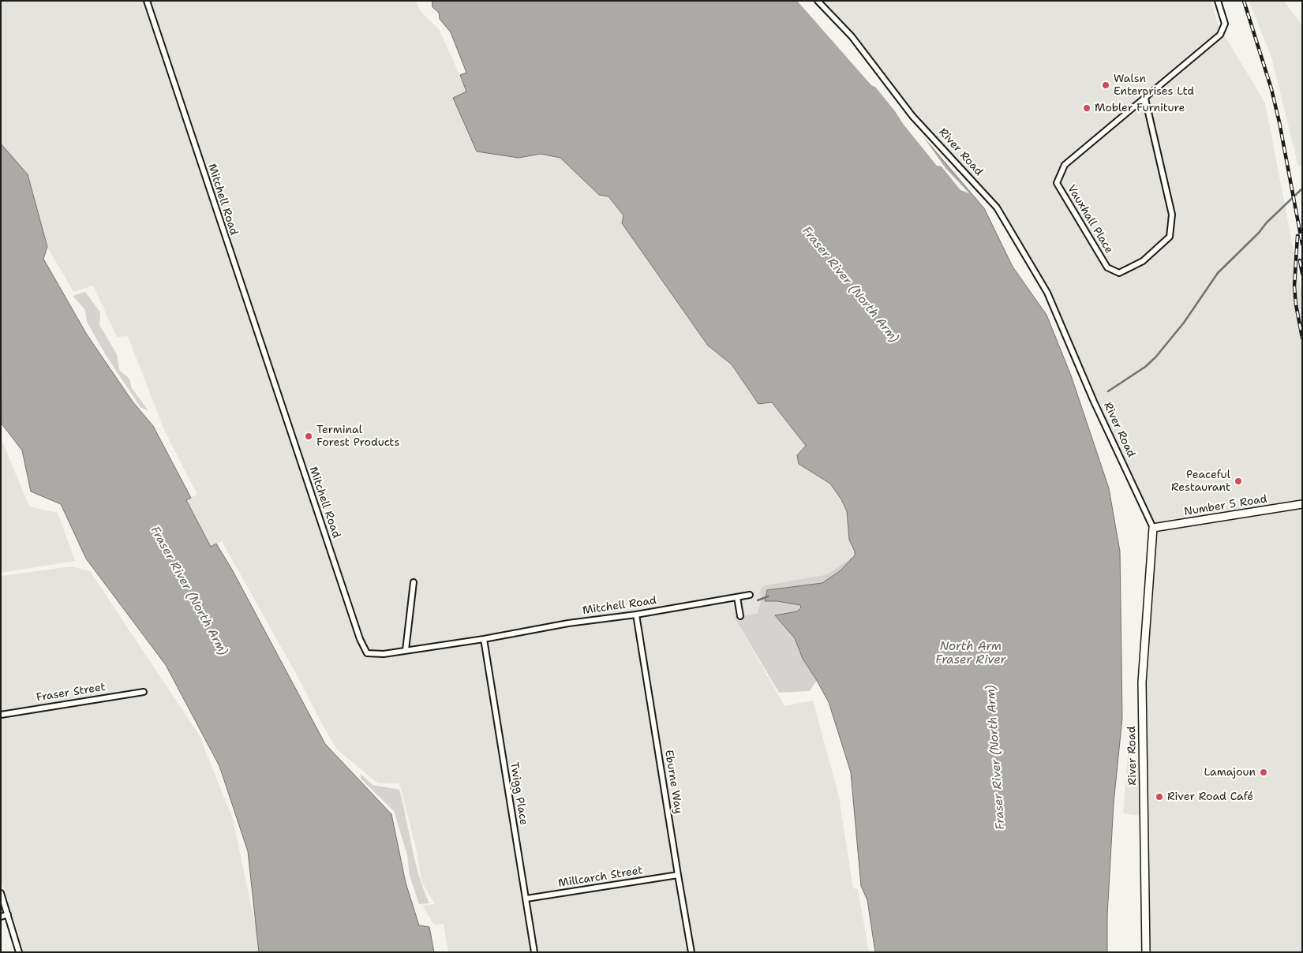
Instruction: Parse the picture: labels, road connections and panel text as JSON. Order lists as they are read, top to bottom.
{
  "streets": {
    "street": [
      "River Road",
      "Mitchell Road",
      "Vauxhall Place",
      "Number 5 Road",
      "Fraser Street",
      "Eburne Way",
      "Twigg Place",
      "Millcarch Street"
    ]
  },
  "crossings": [
    ["River Road", "Number 5 Road"],
    ["Mitchell Road", "Eburne Way"],
    ["Mitchell Road", "Twigg Place"],
    ["Eburne Way", "Millcarch Street"],
    ["Twigg Place", "Millcarch Street"]
  ],
  "water": ["Fraser River (North Arm)", "North Arm Fraser River"],
  "places": [
    "Walsn Enterprises Ltd",
    "Mobler Furniture",
    "Terminal Forest Products",
    "Peaceful Restaurant",
    "Lamajoun",
    "River Road Café"
  ]
}
